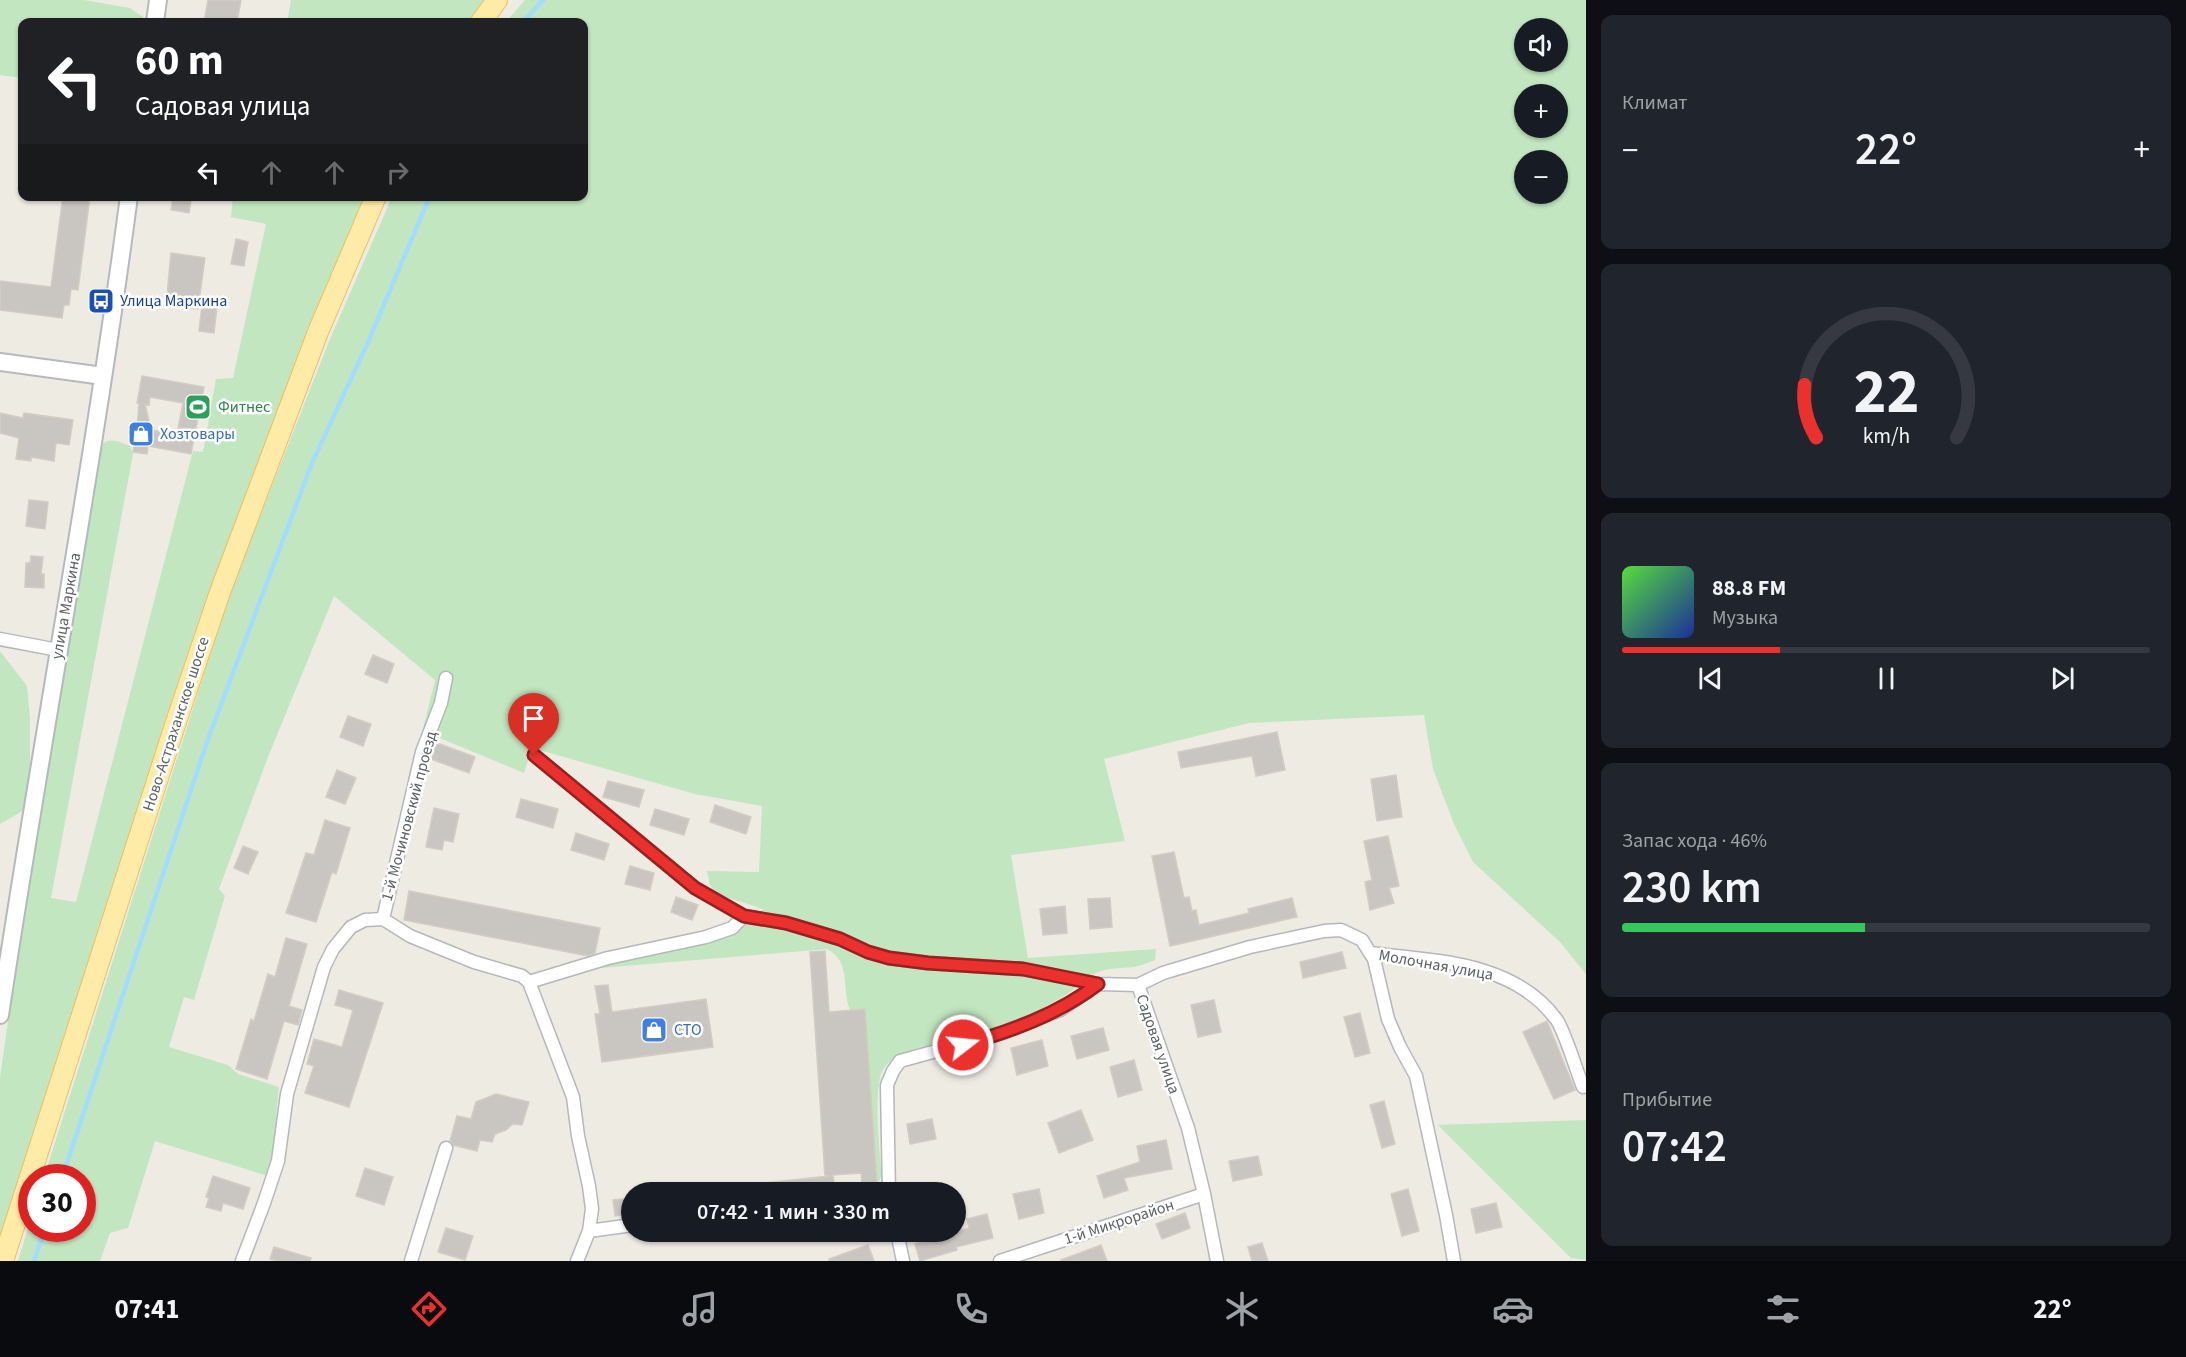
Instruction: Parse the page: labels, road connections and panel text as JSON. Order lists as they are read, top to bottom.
{
  "streets": {
    "main road": ["Ново-Астраханское шоссе"],
    "street": [
      "улица Маркина",
      "1-й Мочиновский проезд",
      "Молочная улица",
      "Садовая улица",
      "1-й Микрорайон"
    ]
  },
  "crossings": [
    ["Молочная улица", "Садовая улица"],
    ["Садовая улица", "1-й Микрорайон"]
  ],
  "places": {
    "bus stop": ["Улица Маркина"],
    "sports": ["Фитнес"],
    "shop": ["Хозтовары", "СТО"]
  },
  "page": {
    "tile": [
      "Климат",
      ["Запас хода · 46%", "230 km"],
      ["Прибытие", "07:42"]
    ],
    "map_buttons": ["+", "−"],
    "turn": ["60 m", "Садовая улица"],
    "heat": ["−", "22°", "+"],
    "song": ["88.8 FM", "Музыка"],
    "limit": "30",
    "trip": "07:42 · 1 мин · 330 m",
    "tabs": ["07:41", "22°"],
    "gauge": ["22", "km/h"]
  }
}
